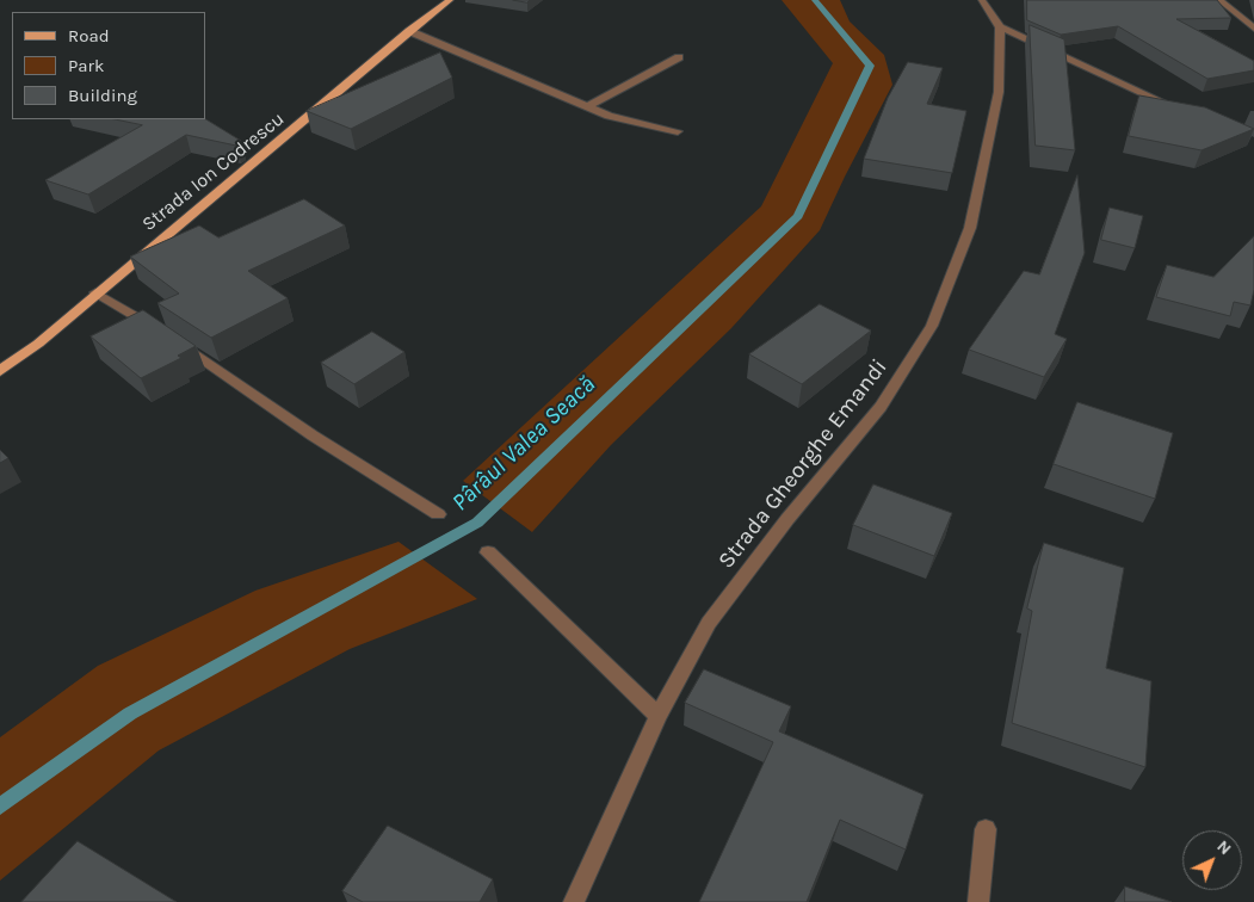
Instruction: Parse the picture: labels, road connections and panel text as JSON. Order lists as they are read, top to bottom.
{
  "streets": {
    "main road": ["Strada Ion Codrescu"],
    "street": ["Strada Gheorghe Emandi"]
  },
  "water": ["Pârâul Valea Seacă"],
  "legend": ["Road", "Park", "Building"],
  "north": "top right"
}
